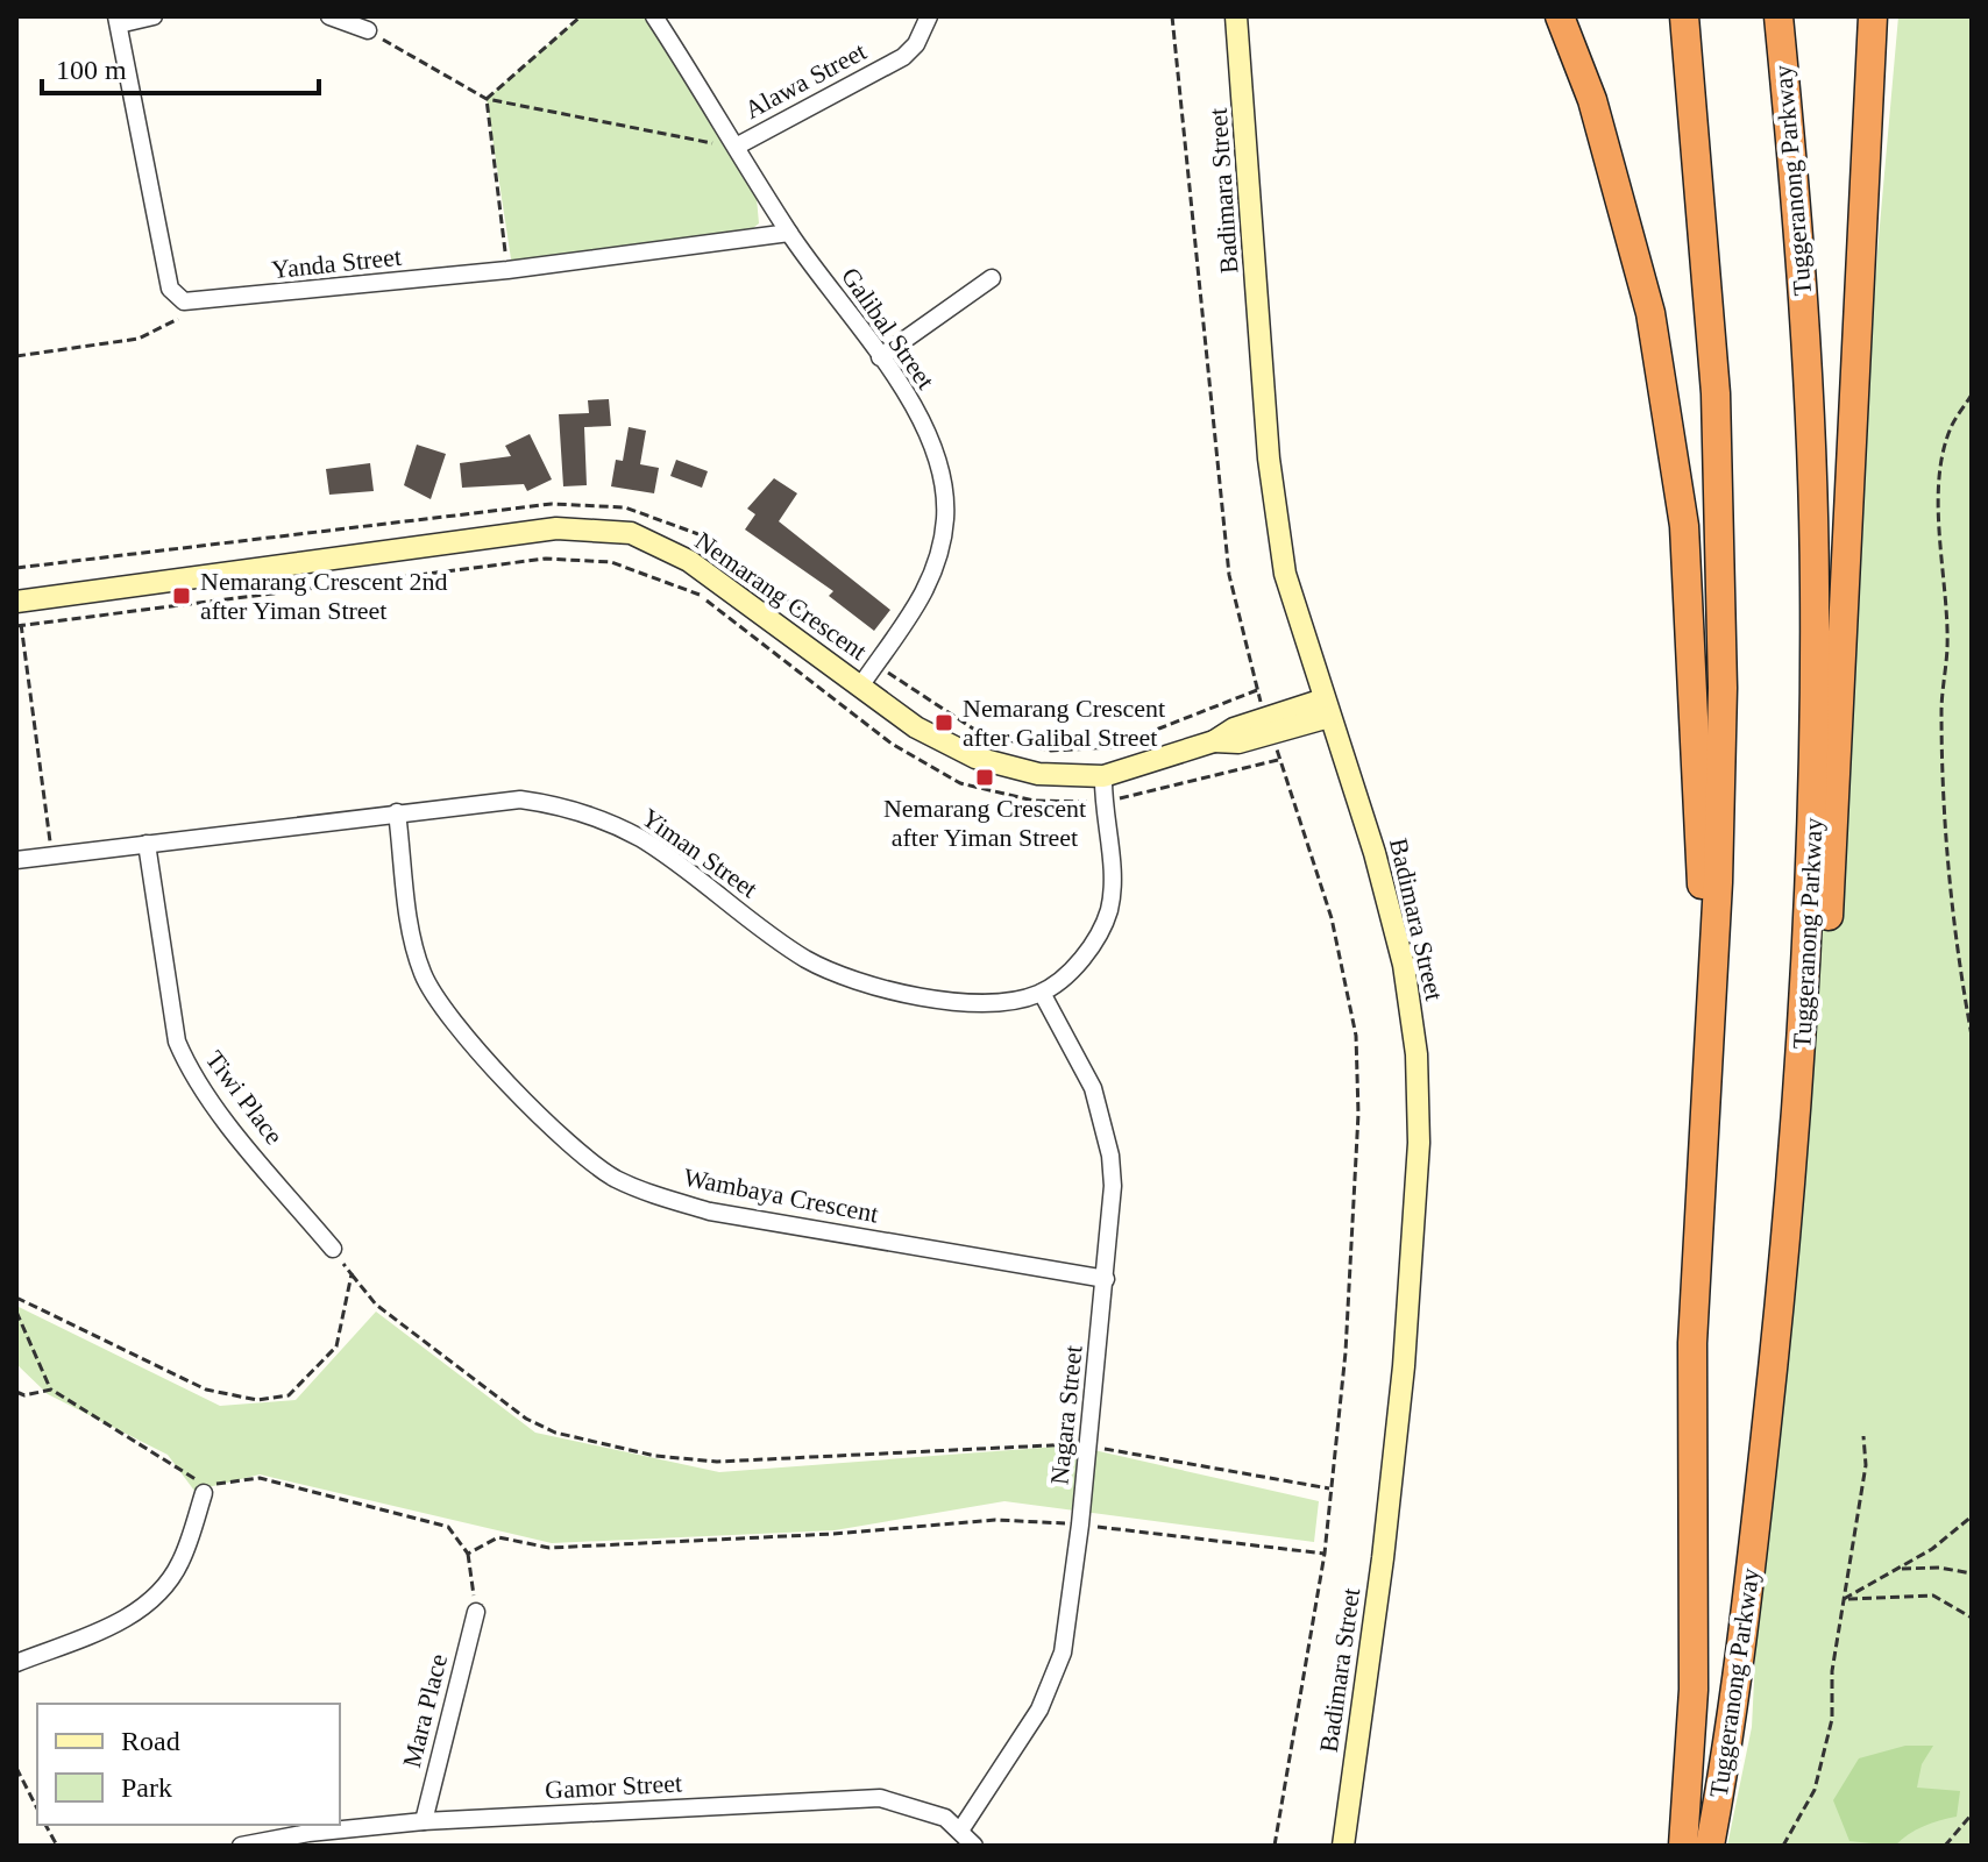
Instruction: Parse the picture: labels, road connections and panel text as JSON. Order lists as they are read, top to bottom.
{
  "streets": {
    "highway": ["Tuggeranong Parkway"],
    "main road": ["Badimara Street", "Nemarang Crescent"],
    "street": [
      "Alawa Street",
      "Yanda Street",
      "Galibal Street",
      "Yiman Street",
      "Tiwi Place",
      "Wambaya Crescent",
      "Nagara Street",
      "Mara Place",
      "Gamor Street"
    ]
  },
  "crossings": [
    ["Alawa Street", "Galibal Street"],
    ["Badimara Street", "Nemarang Crescent"],
    ["Yanda Street", "Galibal Street"],
    ["Galibal Street", "Nemarang Crescent"],
    ["Yiman Street", "Tiwi Place"],
    ["Yiman Street", "Wambaya Crescent"],
    ["Yiman Street", "Nagara Street"],
    ["Wambaya Crescent", "Nagara Street"],
    ["Nagara Street", "Gamor Street"],
    ["Mara Place", "Gamor Street"]
  ],
  "places": {
    "transit": ["Nemarang Crescent 2nd after Yiman Street", "Nemarang Crescent after Galibal Street", "Nemarang Crescent after Yiman Street"]
  },
  "legend": ["Road", "Park"],
  "scale_bar": "100 m"
}
